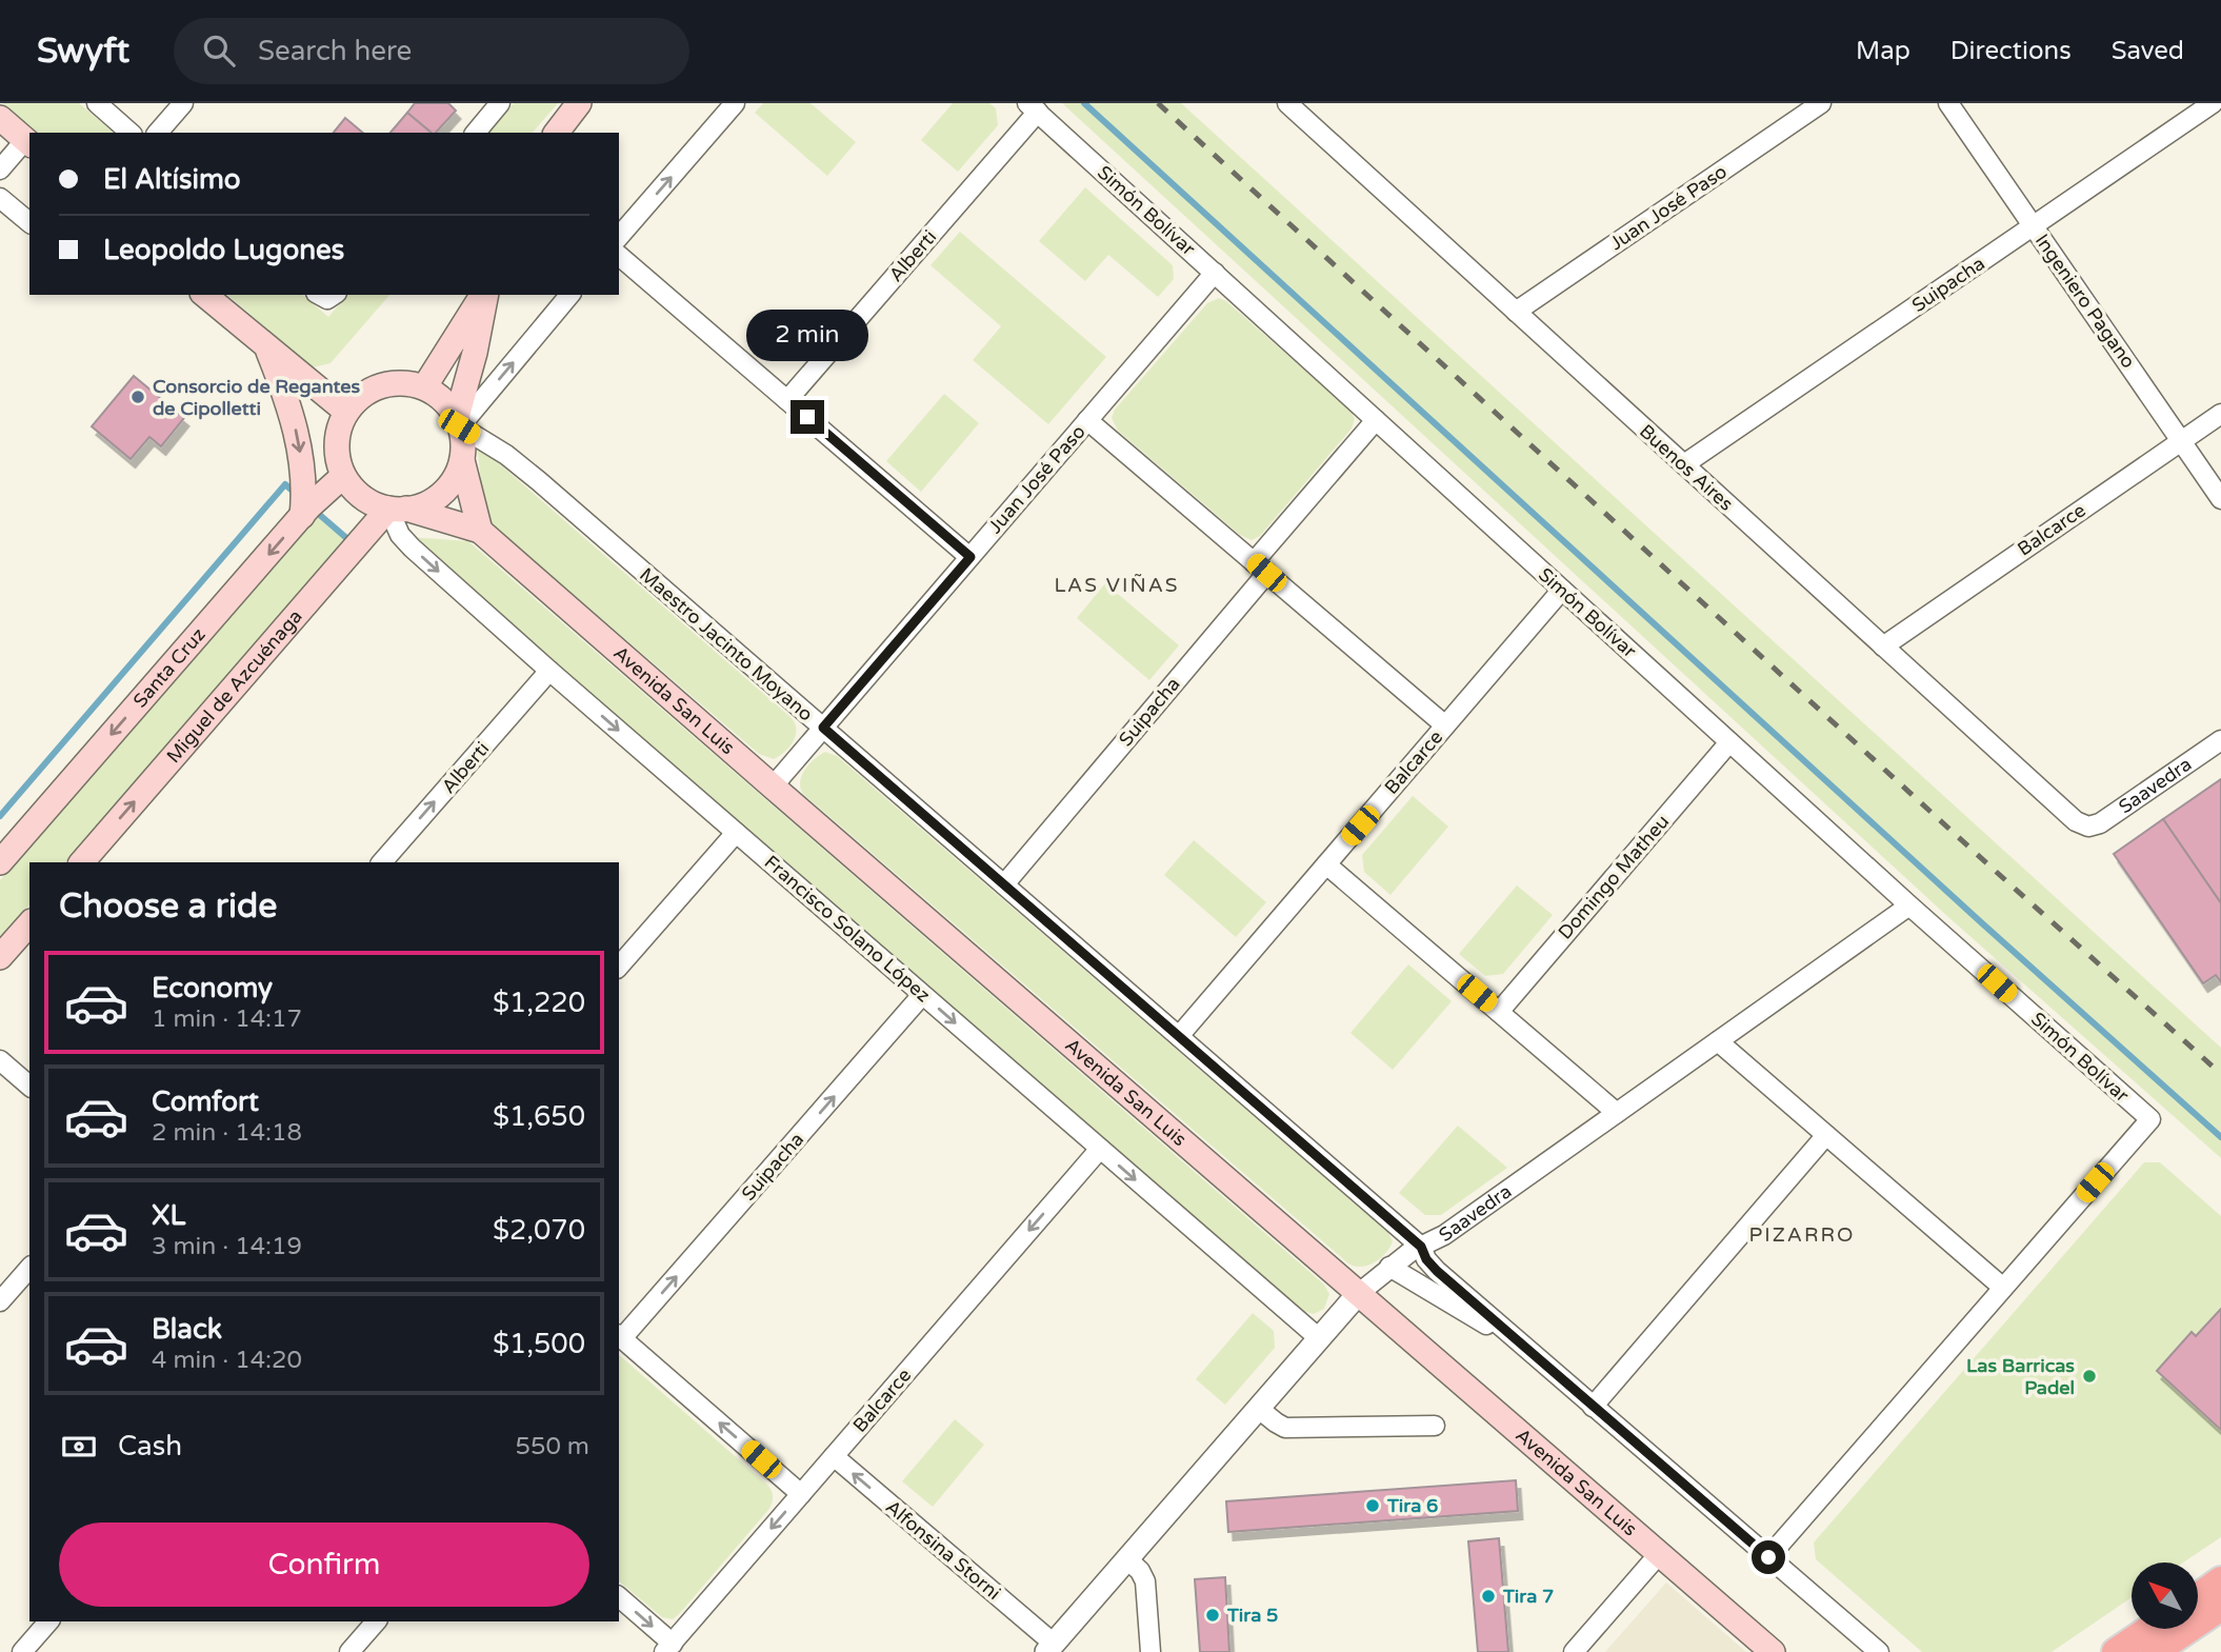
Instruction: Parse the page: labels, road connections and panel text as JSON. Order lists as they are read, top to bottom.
{
  "streets": {
    "main road": ["Santa Cruz", "Miguel de Azcuénaga", "Avenida San Luis"],
    "street": [
      "Juan José Paso",
      "Simón Bolívar",
      "Alberti",
      "Suipacha",
      "Ingeniero Pagano",
      "Buenos Aires",
      "Balcarce",
      "Maestro Jacinto Moyano",
      "Saavedra",
      "Domingo Matheu",
      "Francisco Solano López",
      "Alfonsina Storni"
    ]
  },
  "crossings": [
    ["Juan José Paso", "Simón Bolívar"],
    ["Juan José Paso", "Buenos Aires"],
    ["Juan José Paso", "Maestro Jacinto Moyano"],
    ["Juan José Paso", "Avenida San Luis"],
    ["Simón Bolívar", "Alberti"],
    ["Simón Bolívar", "Suipacha"],
    ["Simón Bolívar", "Balcarce"],
    ["Simón Bolívar", "Saavedra"],
    ["Simón Bolívar", "Domingo Matheu"],
    ["Alberti", "Francisco Solano López"],
    ["Suipacha", "Ingeniero Pagano"],
    ["Suipacha", "Buenos Aires"],
    ["Suipacha", "Maestro Jacinto Moyano"],
    ["Suipacha", "Francisco Solano López"],
    ["Ingeniero Pagano", "Balcarce"],
    ["Buenos Aires", "Balcarce"],
    ["Buenos Aires", "Saavedra"],
    ["Balcarce", "Maestro Jacinto Moyano"],
    ["Balcarce", "Francisco Solano López"],
    ["Balcarce", "Alfonsina Storni"],
    ["Maestro Jacinto Moyano", "Santa Cruz"],
    ["Maestro Jacinto Moyano", "Miguel de Azcuénaga"],
    ["Maestro Jacinto Moyano", "Avenida San Luis"],
    ["Maestro Jacinto Moyano", "Saavedra"],
    ["Maestro Jacinto Moyano", "Francisco Solano López"],
    ["Santa Cruz", "Miguel de Azcuénaga"],
    ["Santa Cruz", "Avenida San Luis"],
    ["Santa Cruz", "Francisco Solano López"],
    ["Miguel de Azcuénaga", "Avenida San Luis"],
    ["Miguel de Azcuénaga", "Francisco Solano López"],
    ["Avenida San Luis", "Saavedra"],
    ["Avenida San Luis", "Francisco Solano López"],
    ["Saavedra", "Francisco Solano López"],
    ["Saavedra", "Alfonsina Storni"]
  ],
  "one_way": [
    "Alberti",
    "Balcarce",
    "Santa Cruz",
    "Miguel de Azcuénaga",
    "Francisco Solano López",
    "Alfonsina Storni"
  ],
  "districts": ["LAS VIÑAS", "PIZARRO"],
  "places": [
    "Consorcio de Regantes de Cipolletti",
    "Las Barricas Padel",
    "Tira 6",
    "Tira 7",
    "Tira 5"
  ],
  "north": "top left",
  "page": {
    "header": "Swyft",
    "search": "Search here",
    "nav": ["Map", "Directions", "Saved"],
    "banner": ["El Altísimo", "Leopoldo Lugones"],
    "bubble": "2 min",
    "heading": "Choose a ride",
    "list": [
      {
        "name": "Economy",
        "note": "1 min · 14:17",
        "value": "$1,220"
      },
      {
        "name": "Comfort",
        "note": "2 min · 14:18",
        "value": "$1,650"
      },
      {
        "name": "XL",
        "note": "3 min · 14:19",
        "value": "$2,070"
      },
      {
        "name": "Black",
        "note": "4 min · 14:20",
        "value": "$1,500"
      }
    ],
    "pay": ["Cash", "550 m"],
    "buttons": "Confirm"
  }
}
